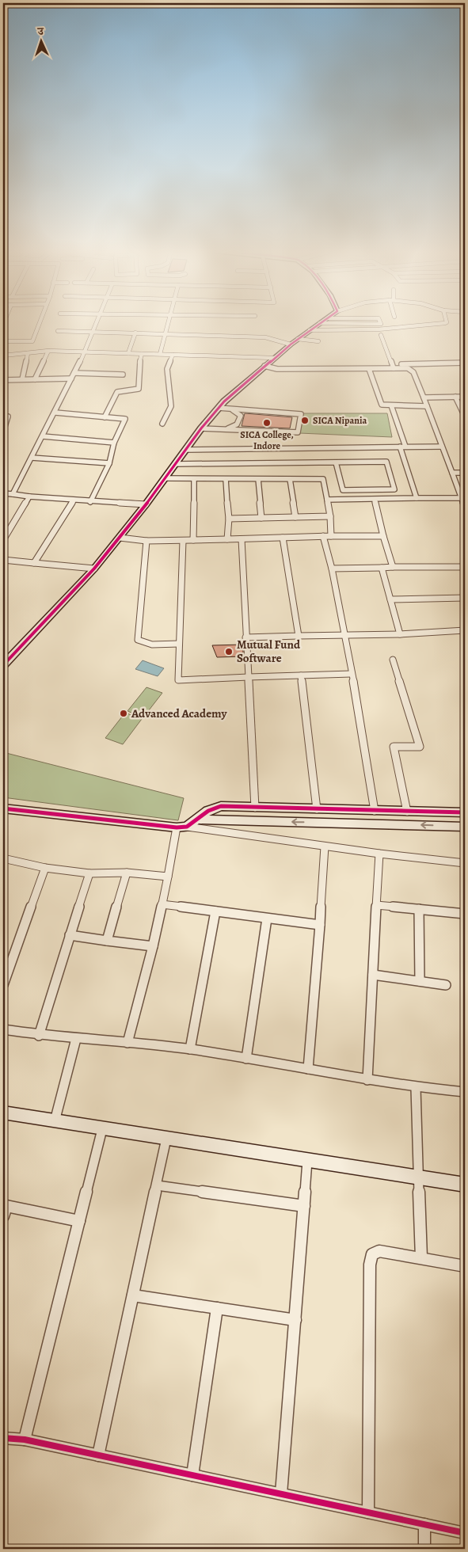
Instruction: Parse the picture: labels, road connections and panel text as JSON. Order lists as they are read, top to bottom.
{
  "places": [
    "SICA Nipania",
    "SICA College, Indore",
    "Mutual Fund Software",
    "Advanced Academy"
  ],
  "north": "top"
}
